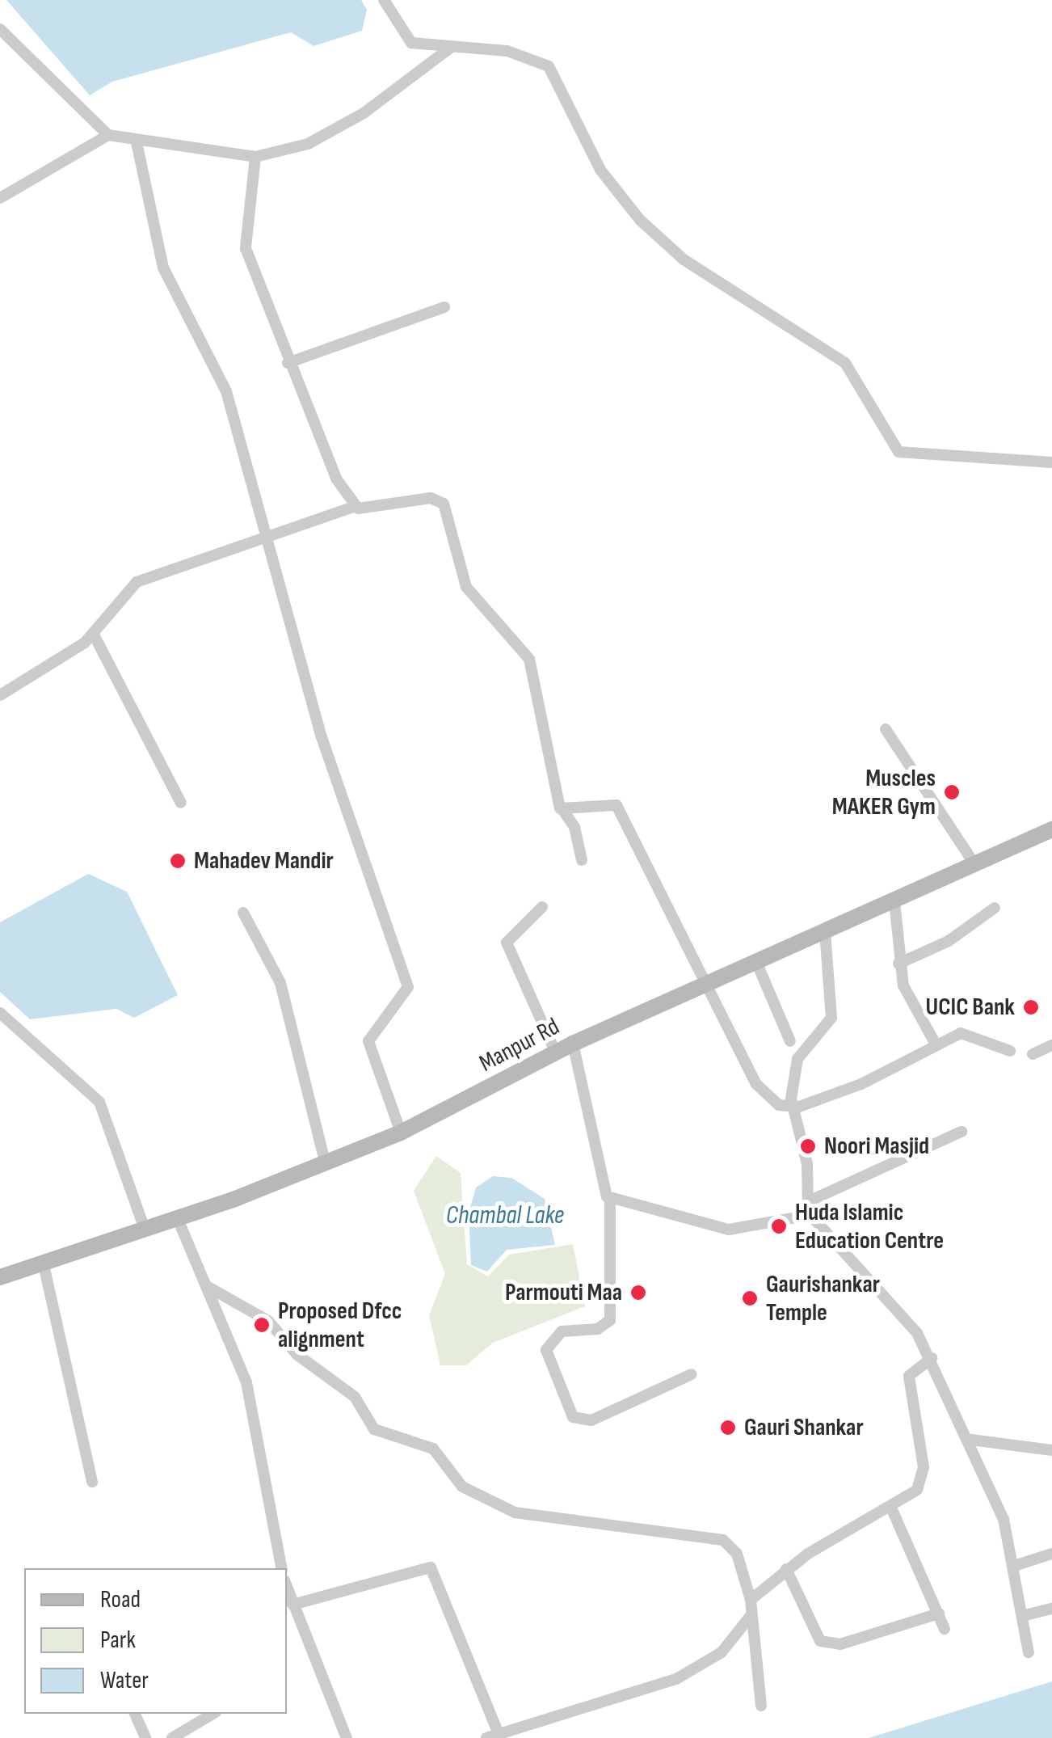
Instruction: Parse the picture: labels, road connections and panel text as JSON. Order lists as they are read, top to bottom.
{
  "streets": {
    "main road": ["Manpur Rd"]
  },
  "water": ["Chambal Lake"],
  "places": [
    "Muscles MAKER Gym",
    "Mahadev Mandir",
    "UCIC Bank",
    "Noori Masjid",
    "Huda Islamic Education Centre",
    "Parmouti Maa",
    "Gaurishankar Temple",
    "Proposed Dfcc alignment",
    "Gauri Shankar"
  ],
  "legend": ["Road", "Park", "Water"]
}
